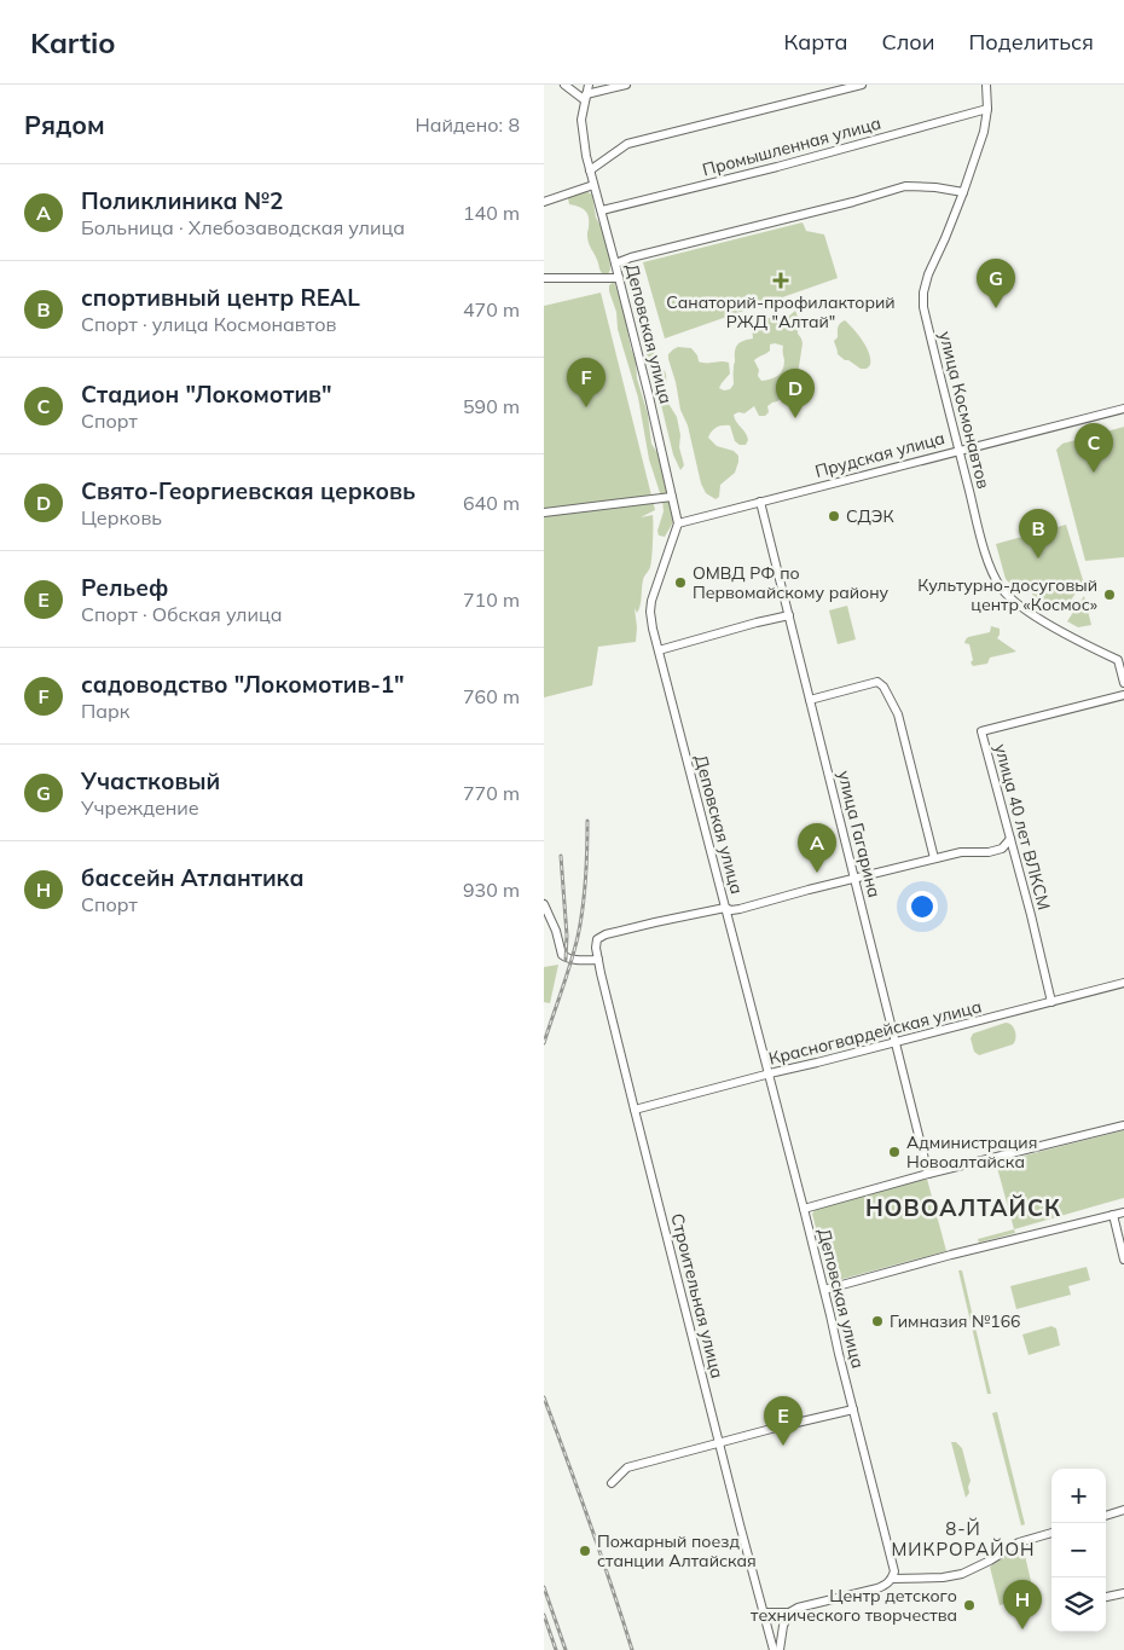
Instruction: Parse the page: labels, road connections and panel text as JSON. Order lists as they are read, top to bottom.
{
  "streets": {
    "street": [
      "Промышленная улица",
      "Деповская улица",
      "улица Космонавтов",
      "Прудская улица",
      "улица 40 лет ВЛКСМ",
      "улица Гагарина",
      "Красногвардейская улица",
      "Строительная улица"
    ]
  },
  "crossings": [
    ["Промышленная улица", "Деповская улица"],
    ["Промышленная улица", "улица Космонавтов"],
    ["Деповская улица", "Прудская улица"],
    ["Деповская улица", "Красногвардейская улица"],
    ["Деповская улица", "Строительная улица"],
    ["улица Космонавтов", "Прудская улица"],
    ["Прудская улица", "улица Гагарина"],
    ["улица 40 лет ВЛКСМ", "Красногвардейская улица"],
    ["улица Гагарина", "Красногвардейская улица"],
    ["Красногвардейская улица", "Строительная улица"]
  ],
  "districts": ["НОВОАЛТАЙСК", "8-Й МИКРОРАЙОН"],
  "places": {
    "health": ["Санаторий-профилакторий РЖД \"Алтай\""],
    "other": [
      "СДЭК",
      "ОМВД РФ по Первомайскому району",
      "Культурно-досуговый центр «Космос»",
      "Администрация Новоалтайска",
      "Гимназия №166",
      "Пожарный поезд станции Алтайская",
      "Центр детского технического творчества"
    ]
  },
  "page": {
    "header": "Kartio",
    "nav": ["Карта", "Слои", "Поделиться"],
    "heading": ["Рядом", "Найдено: 8"],
    "list": [
      {
        "mark": "A",
        "name": "Поликлиника №2",
        "note": "Больница · Хлебозаводская улица",
        "value": "140 m"
      },
      {
        "mark": "B",
        "name": "спортивный центр REAL",
        "note": "Спорт · улица Космонавтов",
        "value": "470 m"
      },
      {
        "mark": "C",
        "name": "Стадион \"Локомотив\"",
        "note": "Спорт",
        "value": "590 m"
      },
      {
        "mark": "D",
        "name": "Свято-Георгиевская церковь",
        "note": "Церковь",
        "value": "640 m"
      },
      {
        "mark": "E",
        "name": "Рельеф",
        "note": "Спорт · Обская улица",
        "value": "710 m"
      },
      {
        "mark": "F",
        "name": "садоводство \"Локомотив-1\"",
        "note": "Парк",
        "value": "760 m"
      },
      {
        "mark": "G",
        "name": "Участковый",
        "note": "Учреждение",
        "value": "770 m"
      },
      {
        "mark": "H",
        "name": "бассейн Атлантика",
        "note": "Спорт",
        "value": "930 m"
      }
    ],
    "pins": [
      "G",
      "F",
      "D",
      "C",
      "B",
      "A",
      "E",
      "H"
    ],
    "map_buttons": ["+", "−"]
  }
}
